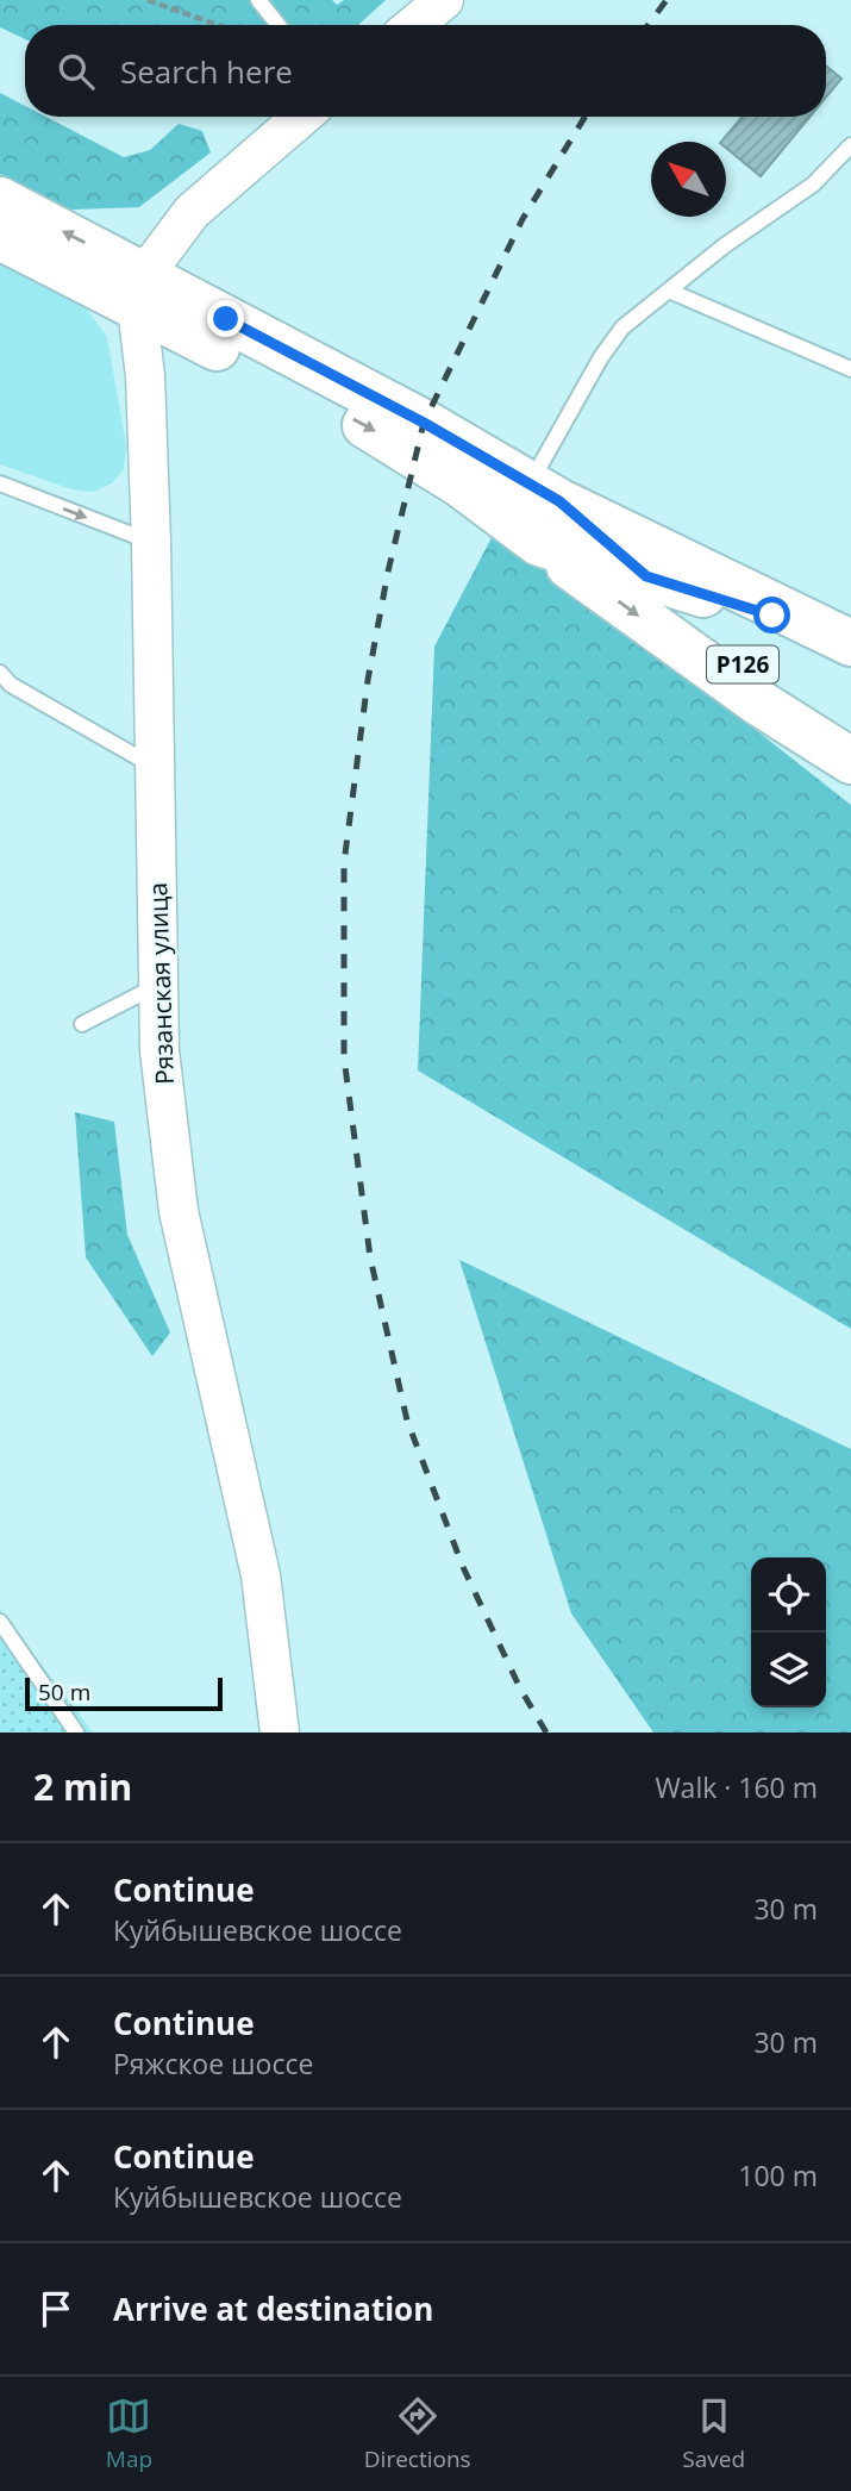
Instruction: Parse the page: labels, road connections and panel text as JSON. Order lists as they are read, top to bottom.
{
  "streets": {
    "main road": ["Р126"],
    "street": ["Рязанская улица"]
  },
  "scale_bar": "50 m",
  "north": "top left",
  "page": {
    "search": "Search here",
    "scale": "50 m",
    "heading": ["2 min", "Walk · 160 m"],
    "list": [
      ["Continue", "Куйбышевское шоссе", "30 m"],
      ["Continue", "Ряжское шоссе", "30 m"],
      ["Continue", "Куйбышевское шоссе", "100 m"],
      "Arrive at destination"
    ],
    "nav": ["Map", "Directions", "Saved"]
  }
}
